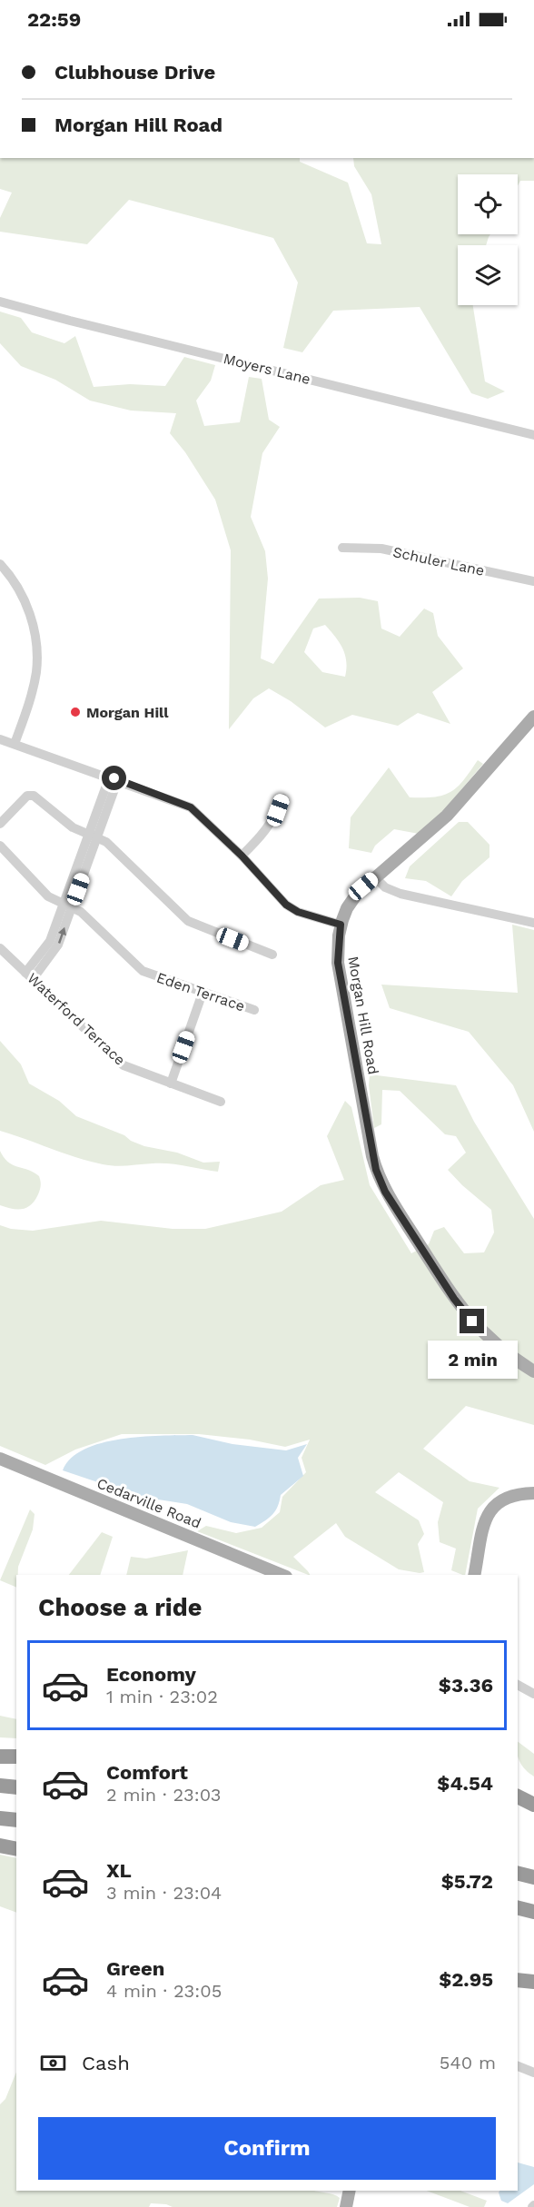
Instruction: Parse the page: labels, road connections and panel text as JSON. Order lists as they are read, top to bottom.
{
  "streets": {
    "main road": ["Morgan Hill Road", "Cedarville Road"],
    "street": [
      "Moyers Lane",
      "Schuler Lane",
      "Eden Terrace",
      "Waterford Terrace"
    ]
  },
  "places": ["Morgan Hill"],
  "page": {
    "status": "22:59",
    "banner": ["Clubhouse Drive", "Morgan Hill Road"],
    "bubble": "2 min",
    "heading": "Choose a ride",
    "list": [
      {
        "name": "Economy",
        "note": "1 min · 23:02",
        "value": "$3.36"
      },
      {
        "name": "Comfort",
        "note": "2 min · 23:03",
        "value": "$4.54"
      },
      {
        "name": "XL",
        "note": "3 min · 23:04",
        "value": "$5.72"
      },
      {
        "name": "Green",
        "note": "4 min · 23:05",
        "value": "$2.95"
      }
    ],
    "pay": ["Cash", "540 m"],
    "buttons": "Confirm"
  }
}
